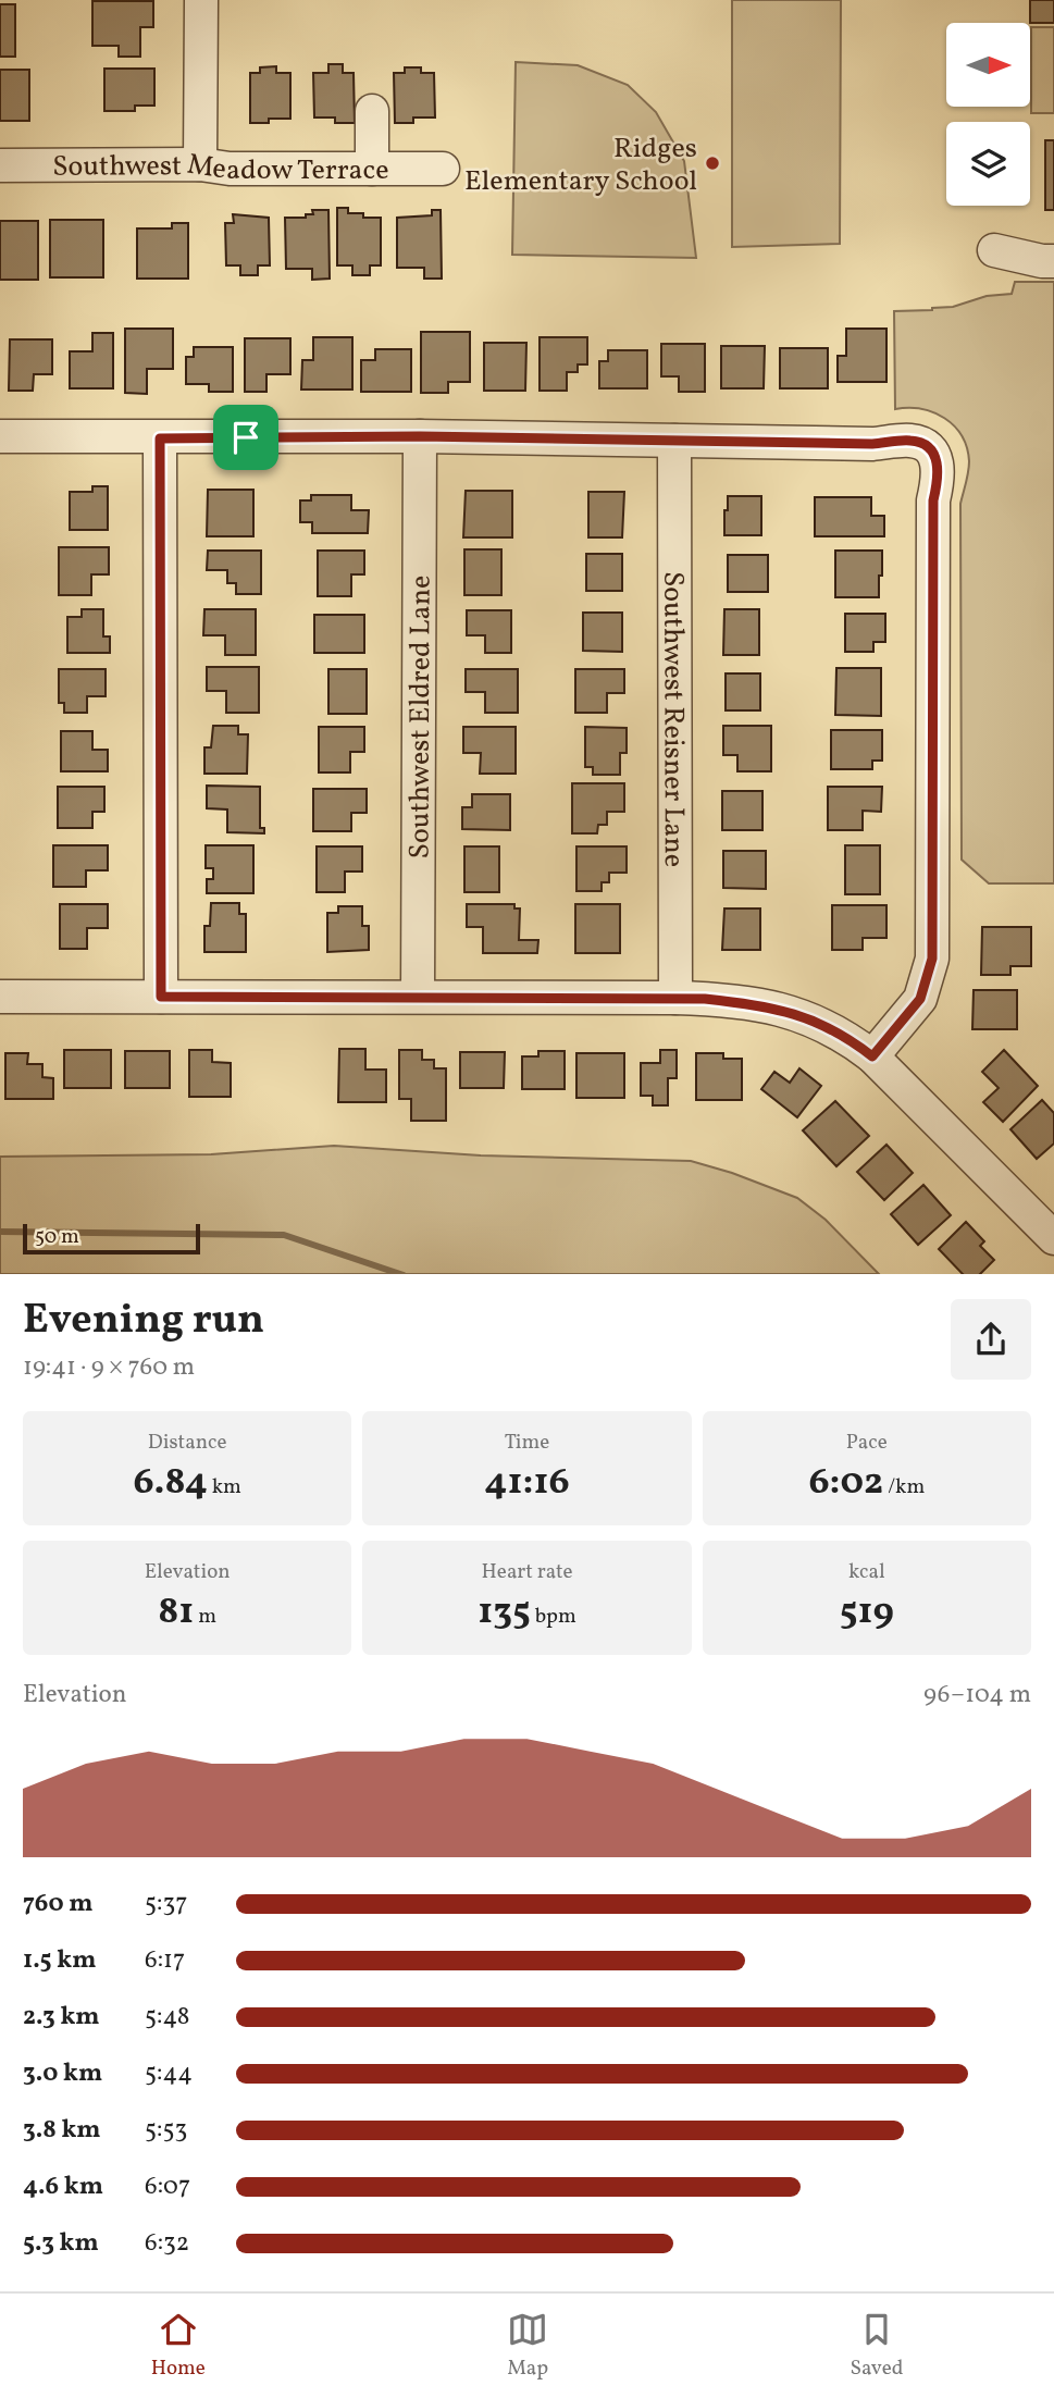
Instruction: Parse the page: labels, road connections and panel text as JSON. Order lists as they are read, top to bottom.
{
  "streets": {
    "street": ["Southwest Meadow Terrace", "Southwest Eldred Lane", "Southwest Reisner Lane"]
  },
  "places": ["Ridges Elementary School"],
  "scale_bar": "50 m",
  "north": "right",
  "page": {
    "scale": "50 m",
    "heading": ["Evening run", "19:41 · 9 × 760 m"],
    "stats": [
      ["Distance", "6.84 km"],
      ["Time", "41:16"],
      ["Pace", "6:02 /km"],
      ["Elevation", "81 m"],
      ["Heart rate", "135 bpm"],
      ["kcal", "519"]
    ],
    "chart": ["Elevation", "96–104 m"],
    "list": [
      {
        "name": "760 m",
        "note": "5:37"
      },
      {
        "name": "1.5 km",
        "note": "6:17"
      },
      {
        "name": "2.3 km",
        "note": "5:48"
      },
      {
        "name": "3.0 km",
        "note": "5:44"
      },
      {
        "name": "3.8 km",
        "note": "5:53"
      },
      {
        "name": "4.6 km",
        "note": "6:07"
      },
      {
        "name": "5.3 km",
        "note": "6:32"
      }
    ],
    "tabs": ["Home", "Map", "Saved"]
  }
}
